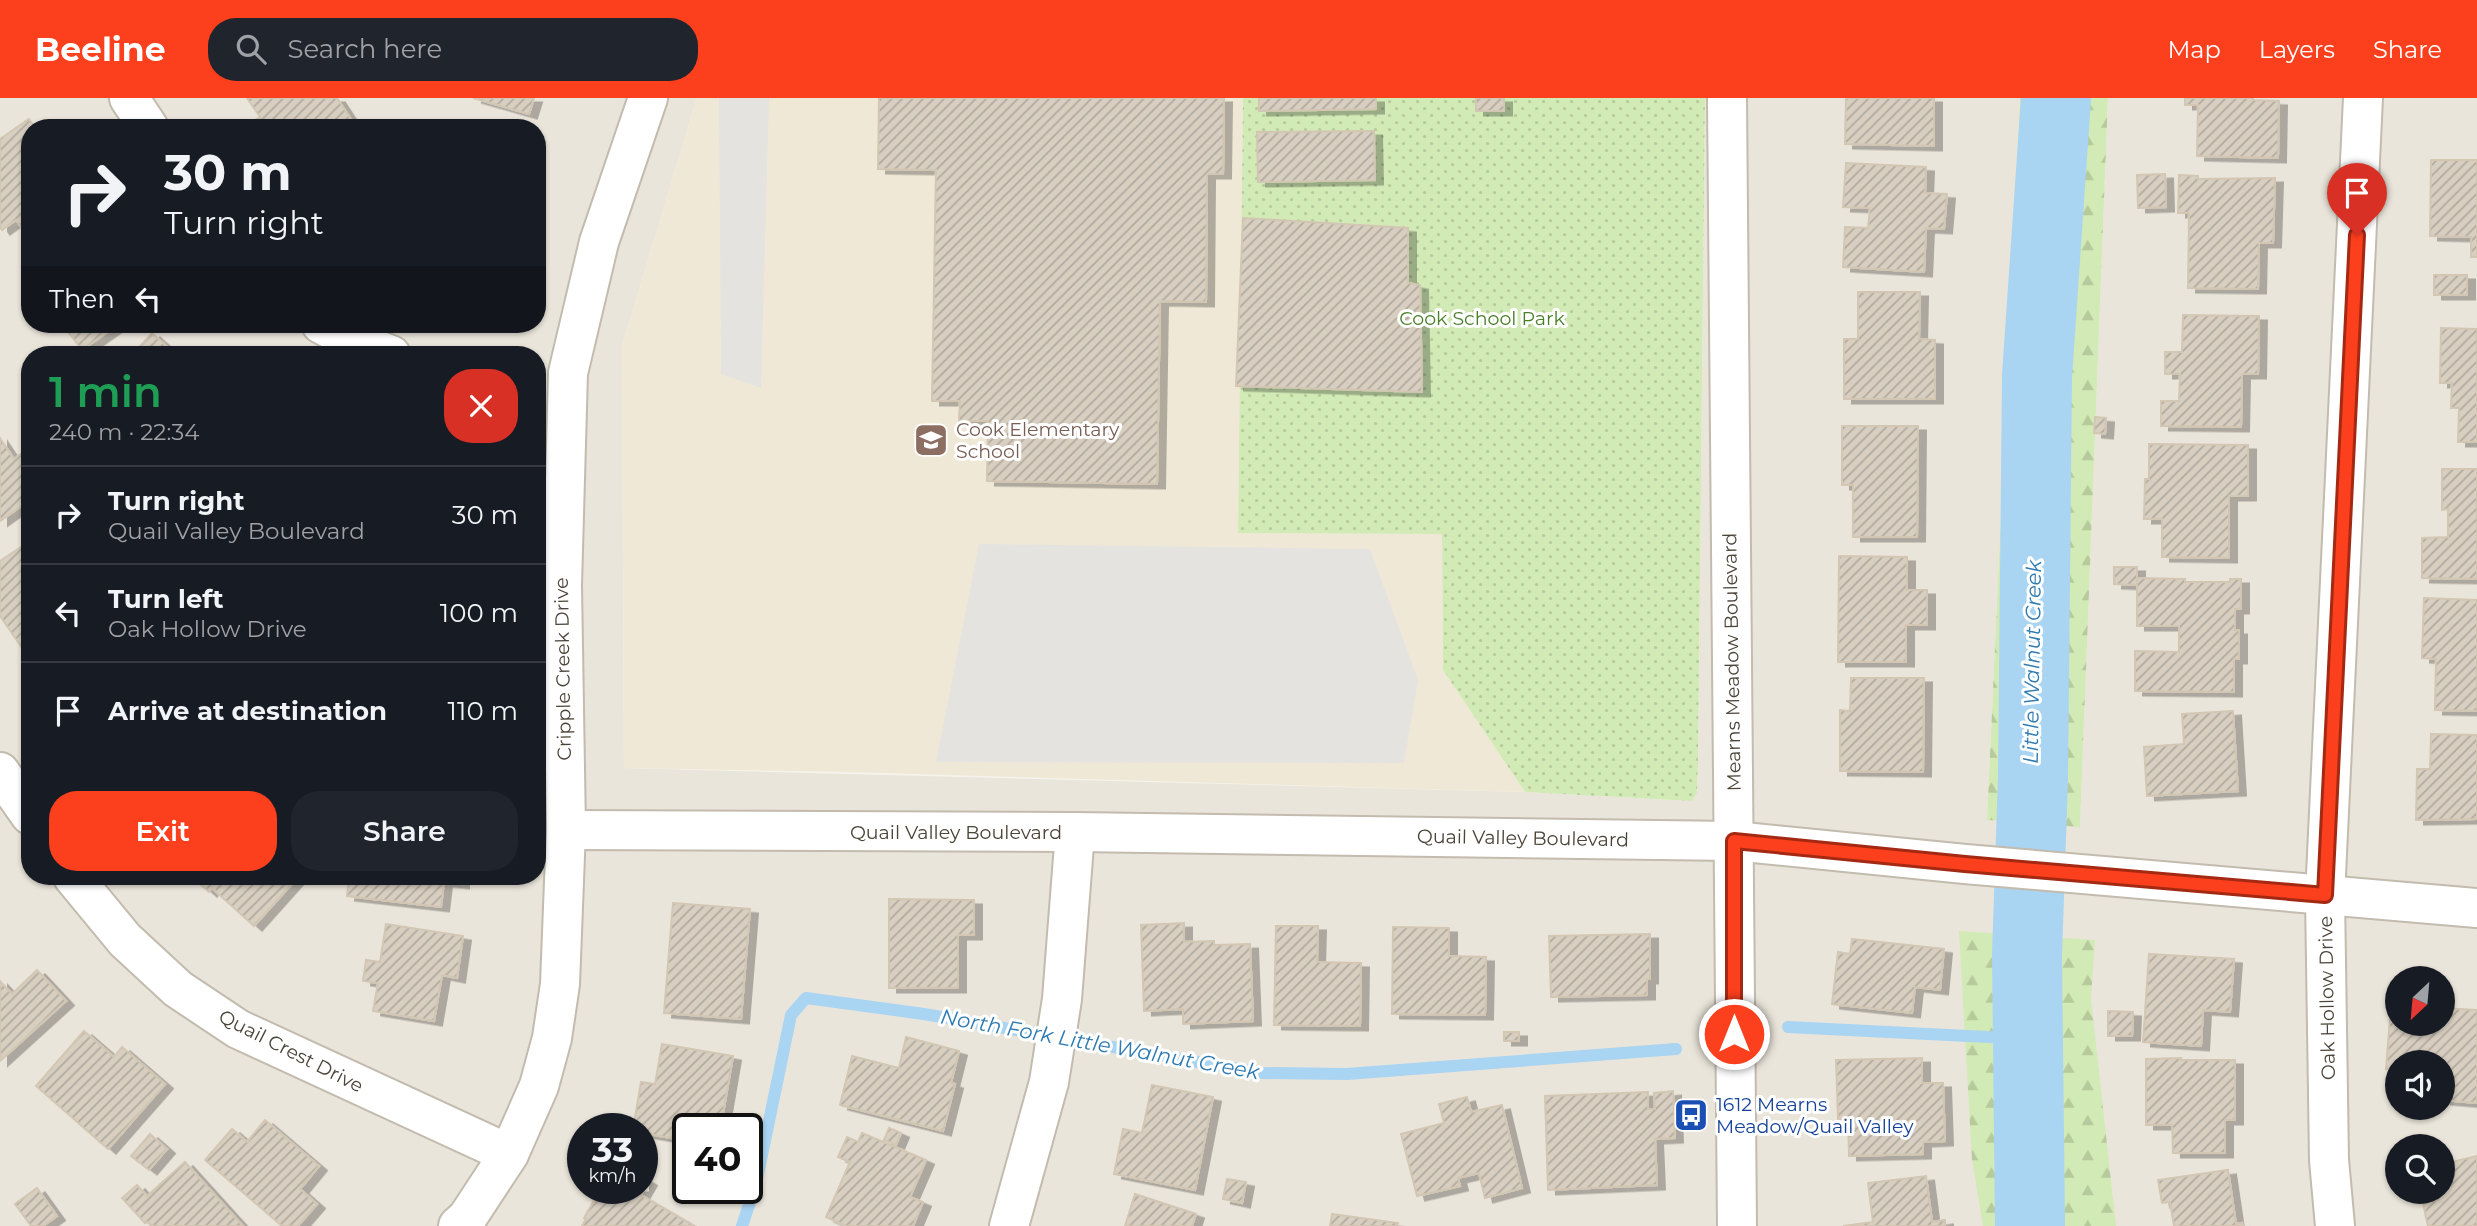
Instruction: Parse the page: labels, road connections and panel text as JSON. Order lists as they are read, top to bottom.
{
  "streets": {
    "street": [
      "Mearns Meadow Boulevard",
      "Cripple Creek Drive",
      "Quail Valley Boulevard",
      "Oak Hollow Drive",
      "Quail Crest Drive"
    ]
  },
  "crossings": [
    ["Mearns Meadow Boulevard", "Quail Valley Boulevard"],
    ["Cripple Creek Drive", "Quail Valley Boulevard"],
    ["Cripple Creek Drive", "Quail Crest Drive"],
    ["Quail Valley Boulevard", "Oak Hollow Drive"]
  ],
  "water": ["Little Walnut Creek", "North Fork Little Walnut Creek"],
  "parks": ["Cook School Park"],
  "places": {
    "school or university": ["Cook Elementary School"],
    "bus stop": ["1612 Mearns Meadow/Quail Valley"]
  },
  "north": "bottom left",
  "page": {
    "header": "Beeline",
    "search": "Search here",
    "nav": ["Map", "Layers", "Share"],
    "turn": ["30 m", "Turn right"],
    "then": "Then",
    "heading": ["1 min", "240 m · 22:34"],
    "list": [
      {
        "name": "Turn right",
        "note": "Quail Valley Boulevard",
        "value": "30 m"
      },
      {
        "name": "Turn left",
        "note": "Oak Hollow Drive",
        "value": "100 m"
      },
      {
        "name": "Arrive at destination",
        "value": "110 m"
      }
    ],
    "buttons": ["Exit", "Share"],
    "speed": "33 km/h",
    "limit": "40"
  }
}
